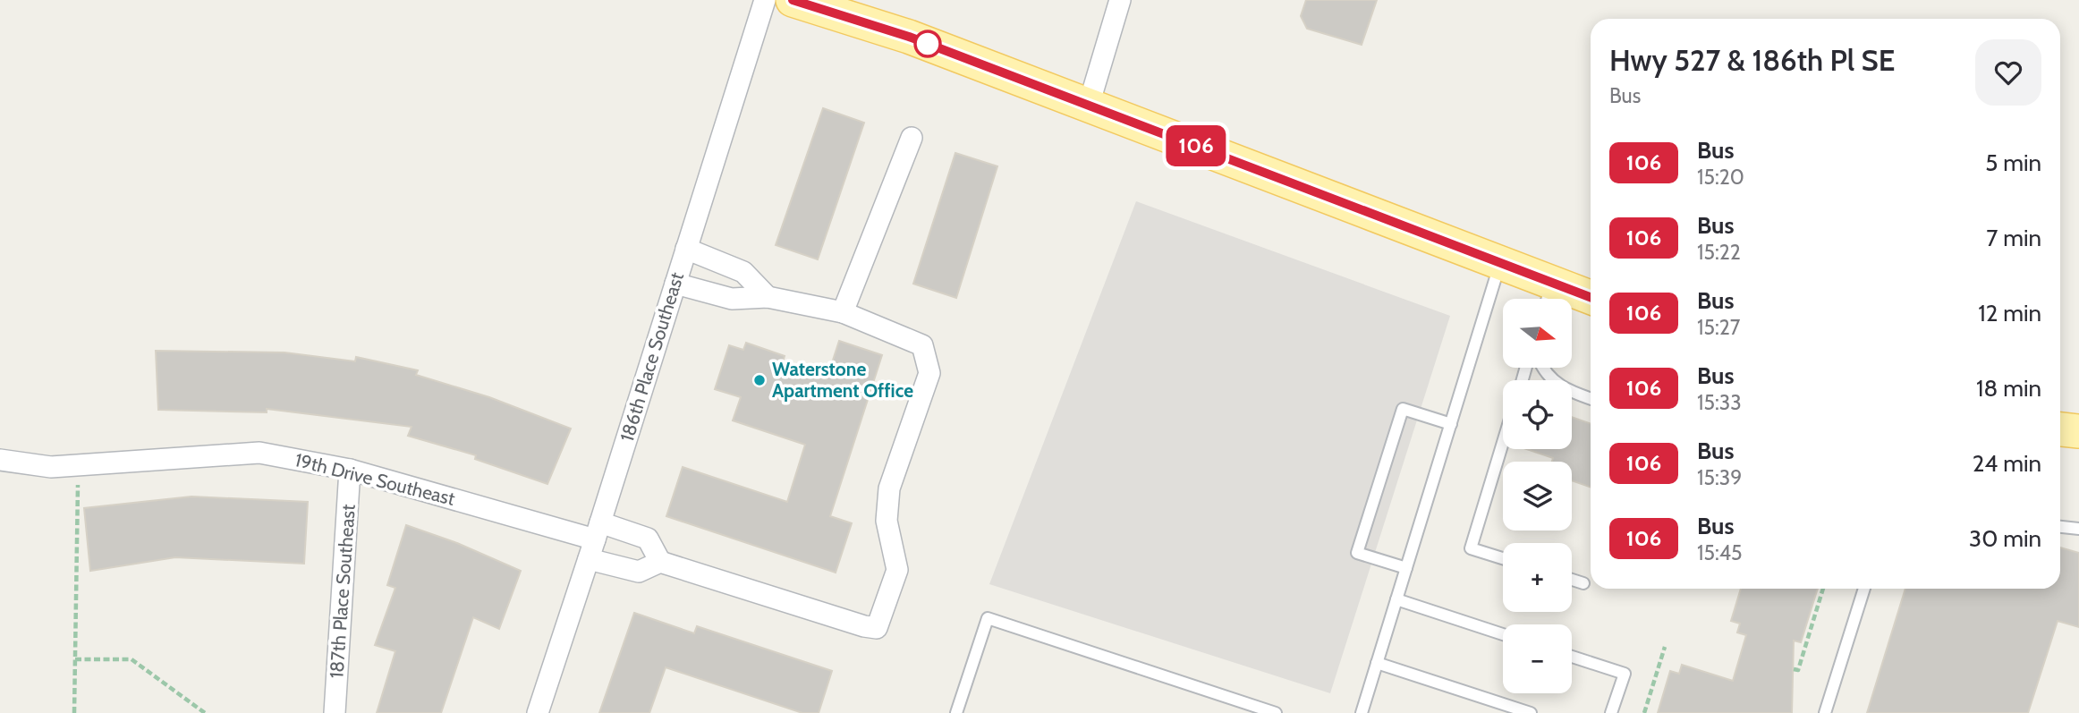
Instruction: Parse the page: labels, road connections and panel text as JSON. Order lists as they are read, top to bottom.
{
  "streets": {
    "street": ["186th Place Southeast", "19th Drive Southeast", "187th Place Southeast"]
  },
  "crossings": [
    ["186th Place Southeast", "19th Drive Southeast"],
    ["19th Drive Southeast", "187th Place Southeast"]
  ],
  "places": ["Waterstone Apartment Office"],
  "lines": ["bus line 106"],
  "north": "right",
  "page": {
    "on_map": "106",
    "heading": ["Hwy 527 & 186th Pl SE", "Bus"],
    "list": [
      {
        "mark": "106",
        "name": "Bus",
        "note": "15:20",
        "value": "5 min"
      },
      {
        "mark": "106",
        "name": "Bus",
        "note": "15:22",
        "value": "7 min"
      },
      {
        "mark": "106",
        "name": "Bus",
        "note": "15:27",
        "value": "12 min"
      },
      {
        "mark": "106",
        "name": "Bus",
        "note": "15:33",
        "value": "18 min"
      },
      {
        "mark": "106",
        "name": "Bus",
        "note": "15:39",
        "value": "24 min"
      },
      {
        "mark": "106",
        "name": "Bus",
        "note": "15:45",
        "value": "30 min"
      }
    ],
    "map_buttons": ["+", "−"]
  }
}
